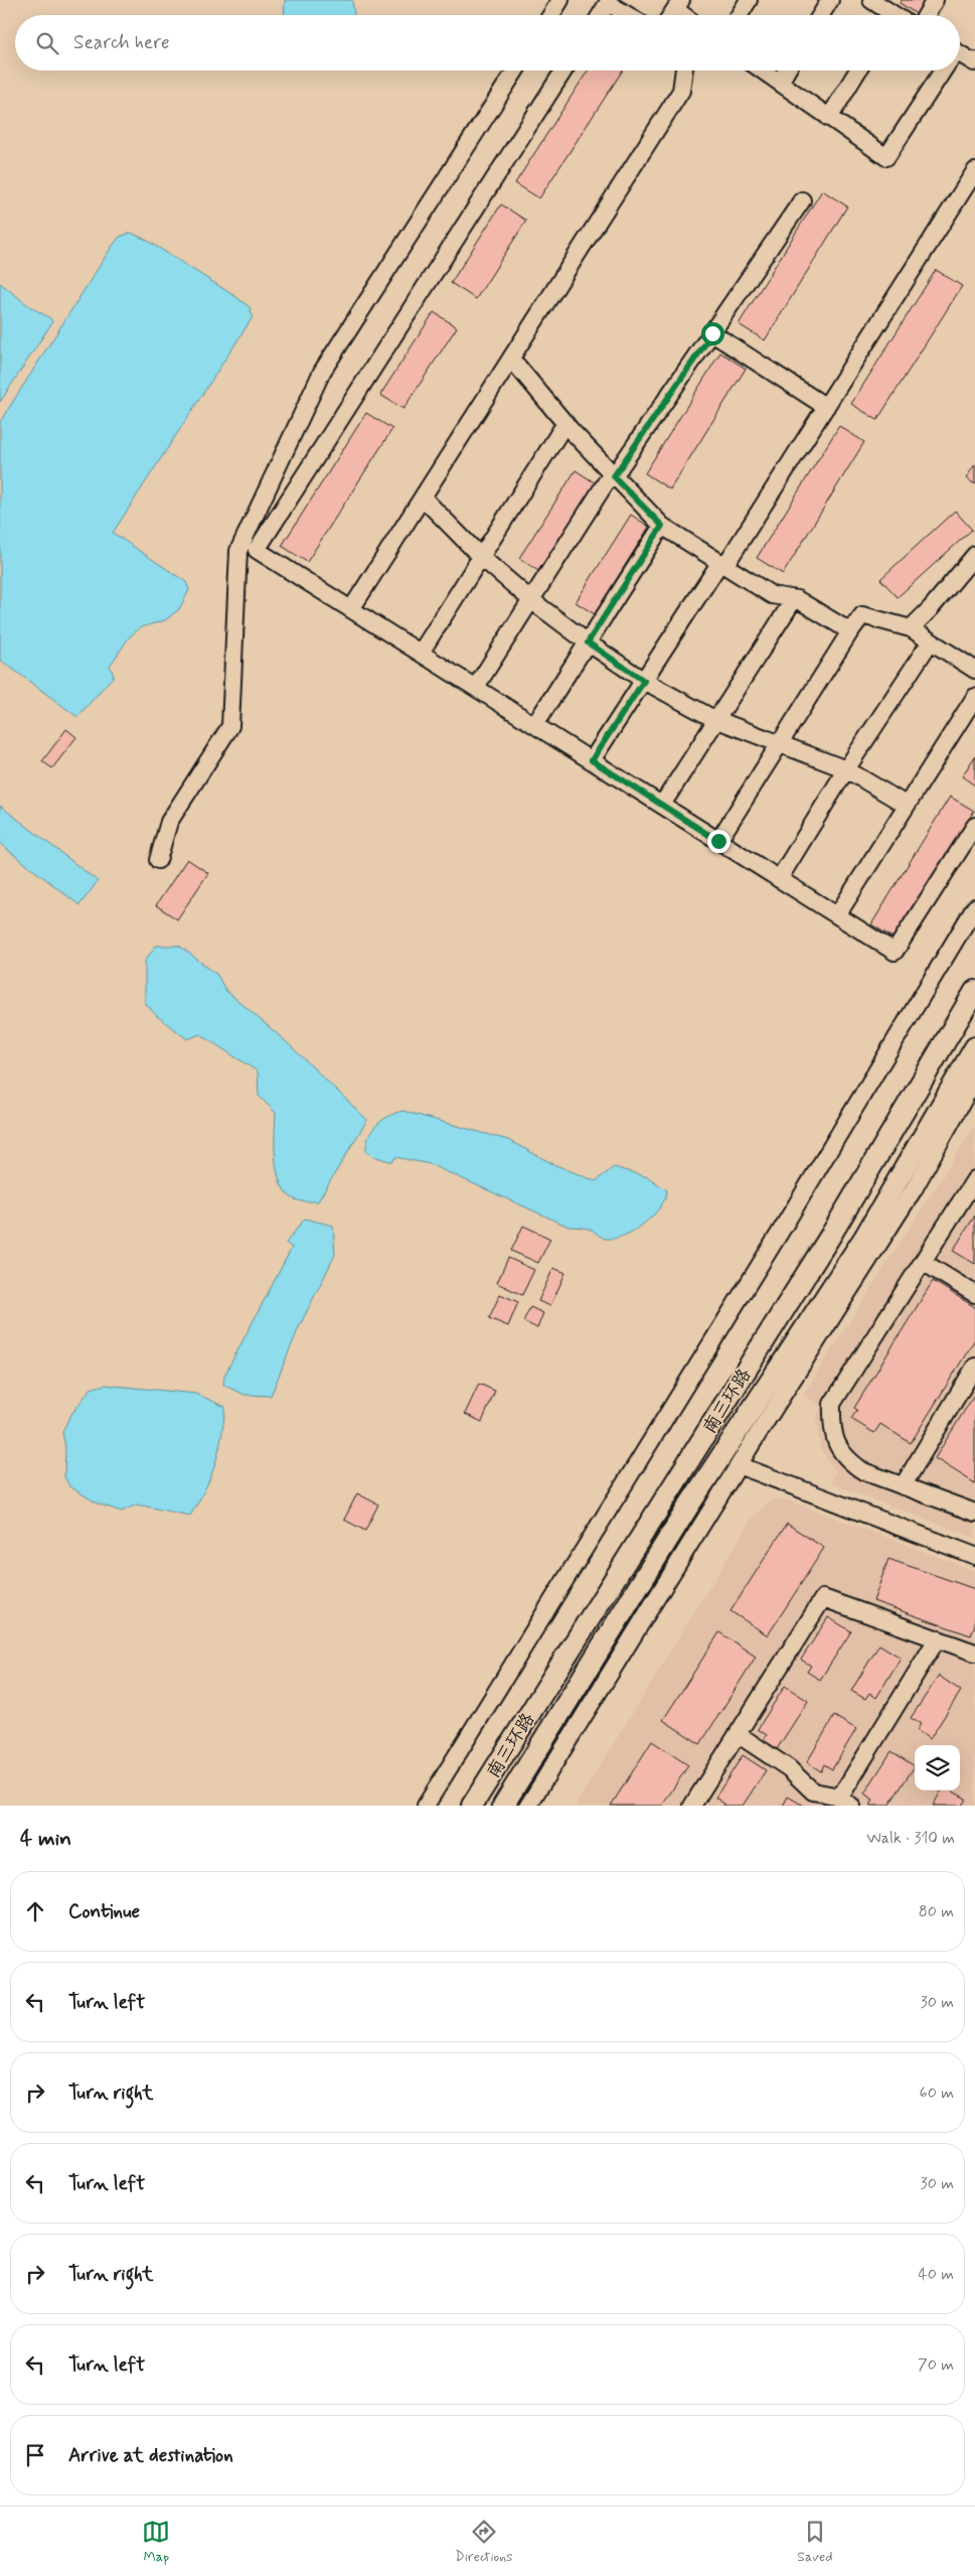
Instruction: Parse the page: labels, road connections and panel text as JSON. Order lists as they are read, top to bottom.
{
  "streets": {
    "main road": ["南三环路"]
  },
  "page": {
    "search": "Search here",
    "heading": ["4 min", "Walk · 310 m"],
    "list": [
      ["Continue", "80 m"],
      ["Turn left", "30 m"],
      ["Turn right", "60 m"],
      ["Turn left", "30 m"],
      ["Turn right", "40 m"],
      ["Turn left", "70 m"],
      "Arrive at destination"
    ],
    "nav": ["Map", "Directions", "Saved"]
  }
}
